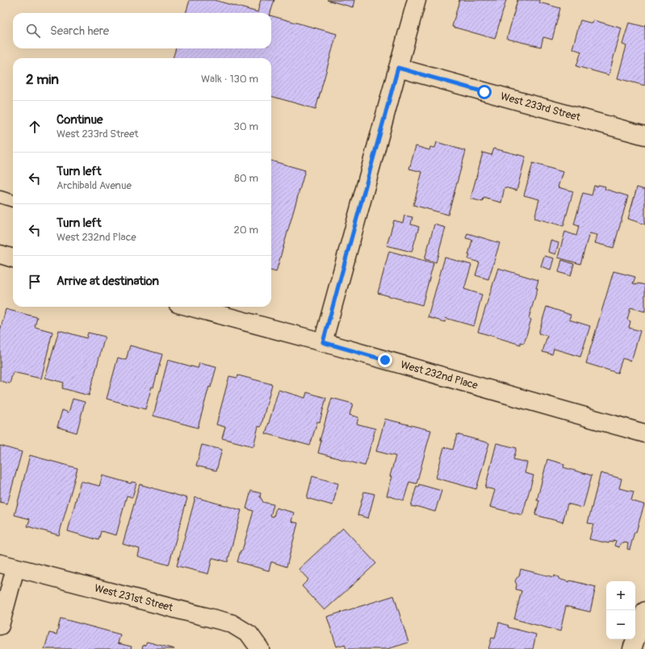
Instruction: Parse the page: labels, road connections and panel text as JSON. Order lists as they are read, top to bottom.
{
  "streets": {
    "street": ["West 233rd Street", "West 232nd Place", "West 231st Street"]
  },
  "page": {
    "search": "Search here",
    "heading": ["2 min", "Walk · 130 m"],
    "list": [
      ["Continue", "West 233rd Street", "30 m"],
      ["Turn left", "Archibald Avenue", "80 m"],
      ["Turn left", "West 232nd Place", "20 m"],
      "Arrive at destination"
    ],
    "map_buttons": ["+", "−"]
  }
}
